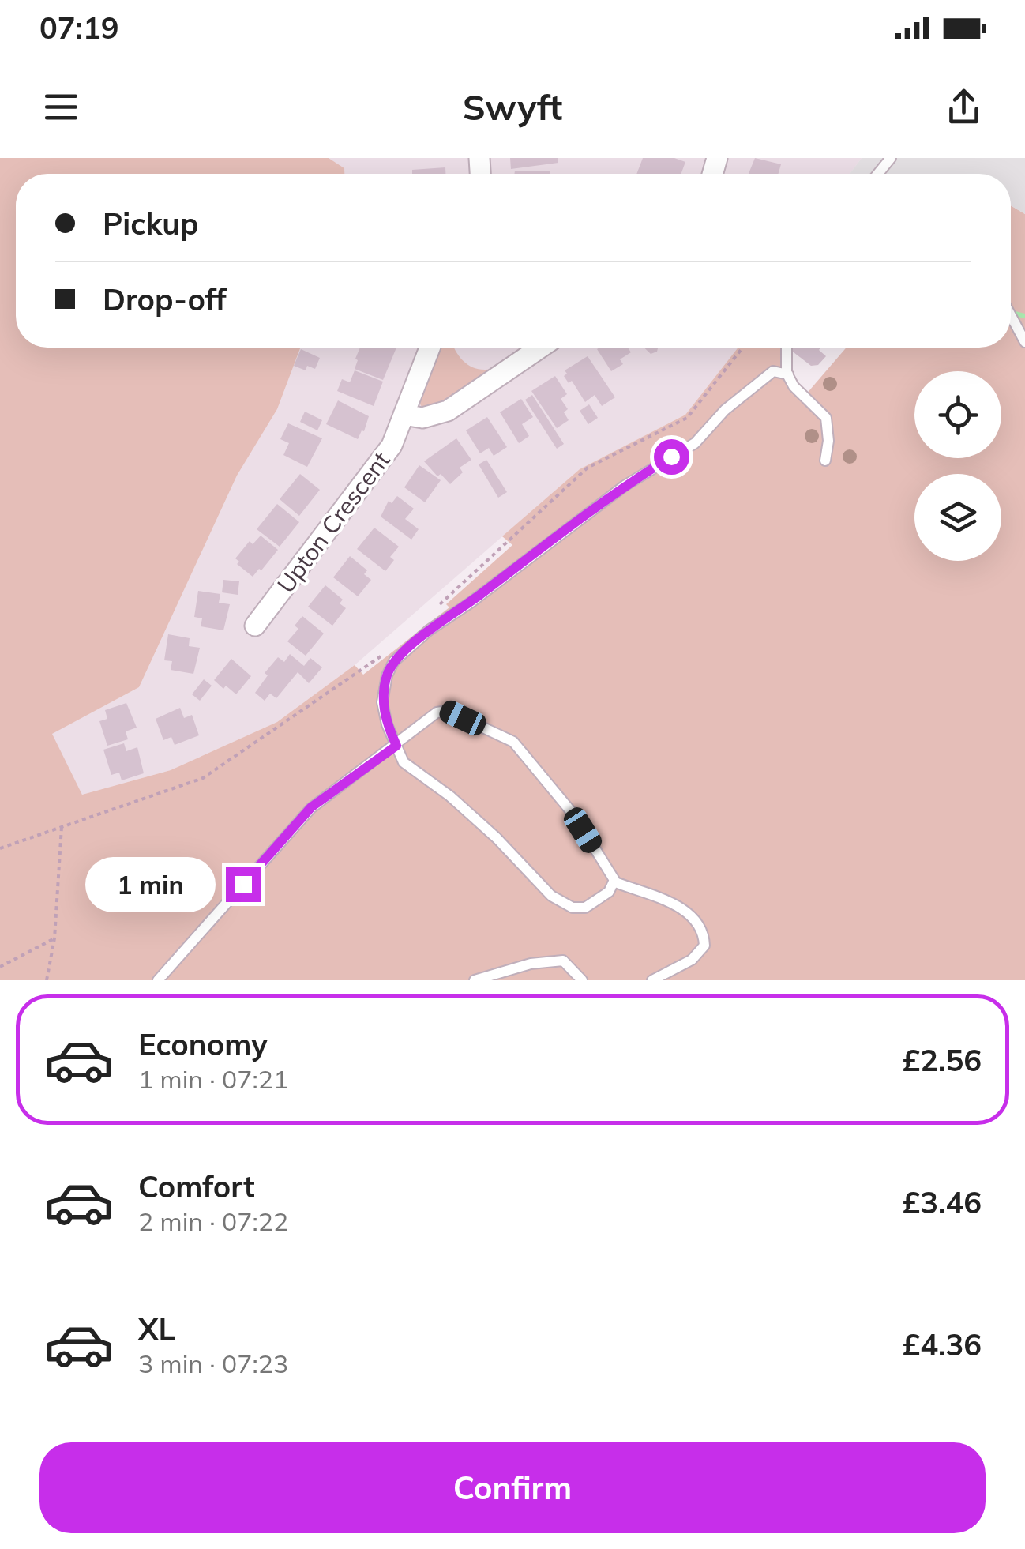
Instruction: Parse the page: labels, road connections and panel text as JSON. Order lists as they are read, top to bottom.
{
  "streets": {
    "street": ["Upton Crescent"]
  },
  "page": {
    "status": "07:19",
    "header": "Swyft",
    "banner": ["Pickup", "Drop-off"],
    "bubble": "1 min",
    "list": [
      {
        "name": "Economy",
        "note": "1 min · 07:21",
        "value": "£2.56"
      },
      {
        "name": "Comfort",
        "note": "2 min · 07:22",
        "value": "£3.46"
      },
      {
        "name": "XL",
        "note": "3 min · 07:23",
        "value": "£4.36"
      }
    ],
    "buttons": "Confirm"
  }
}
